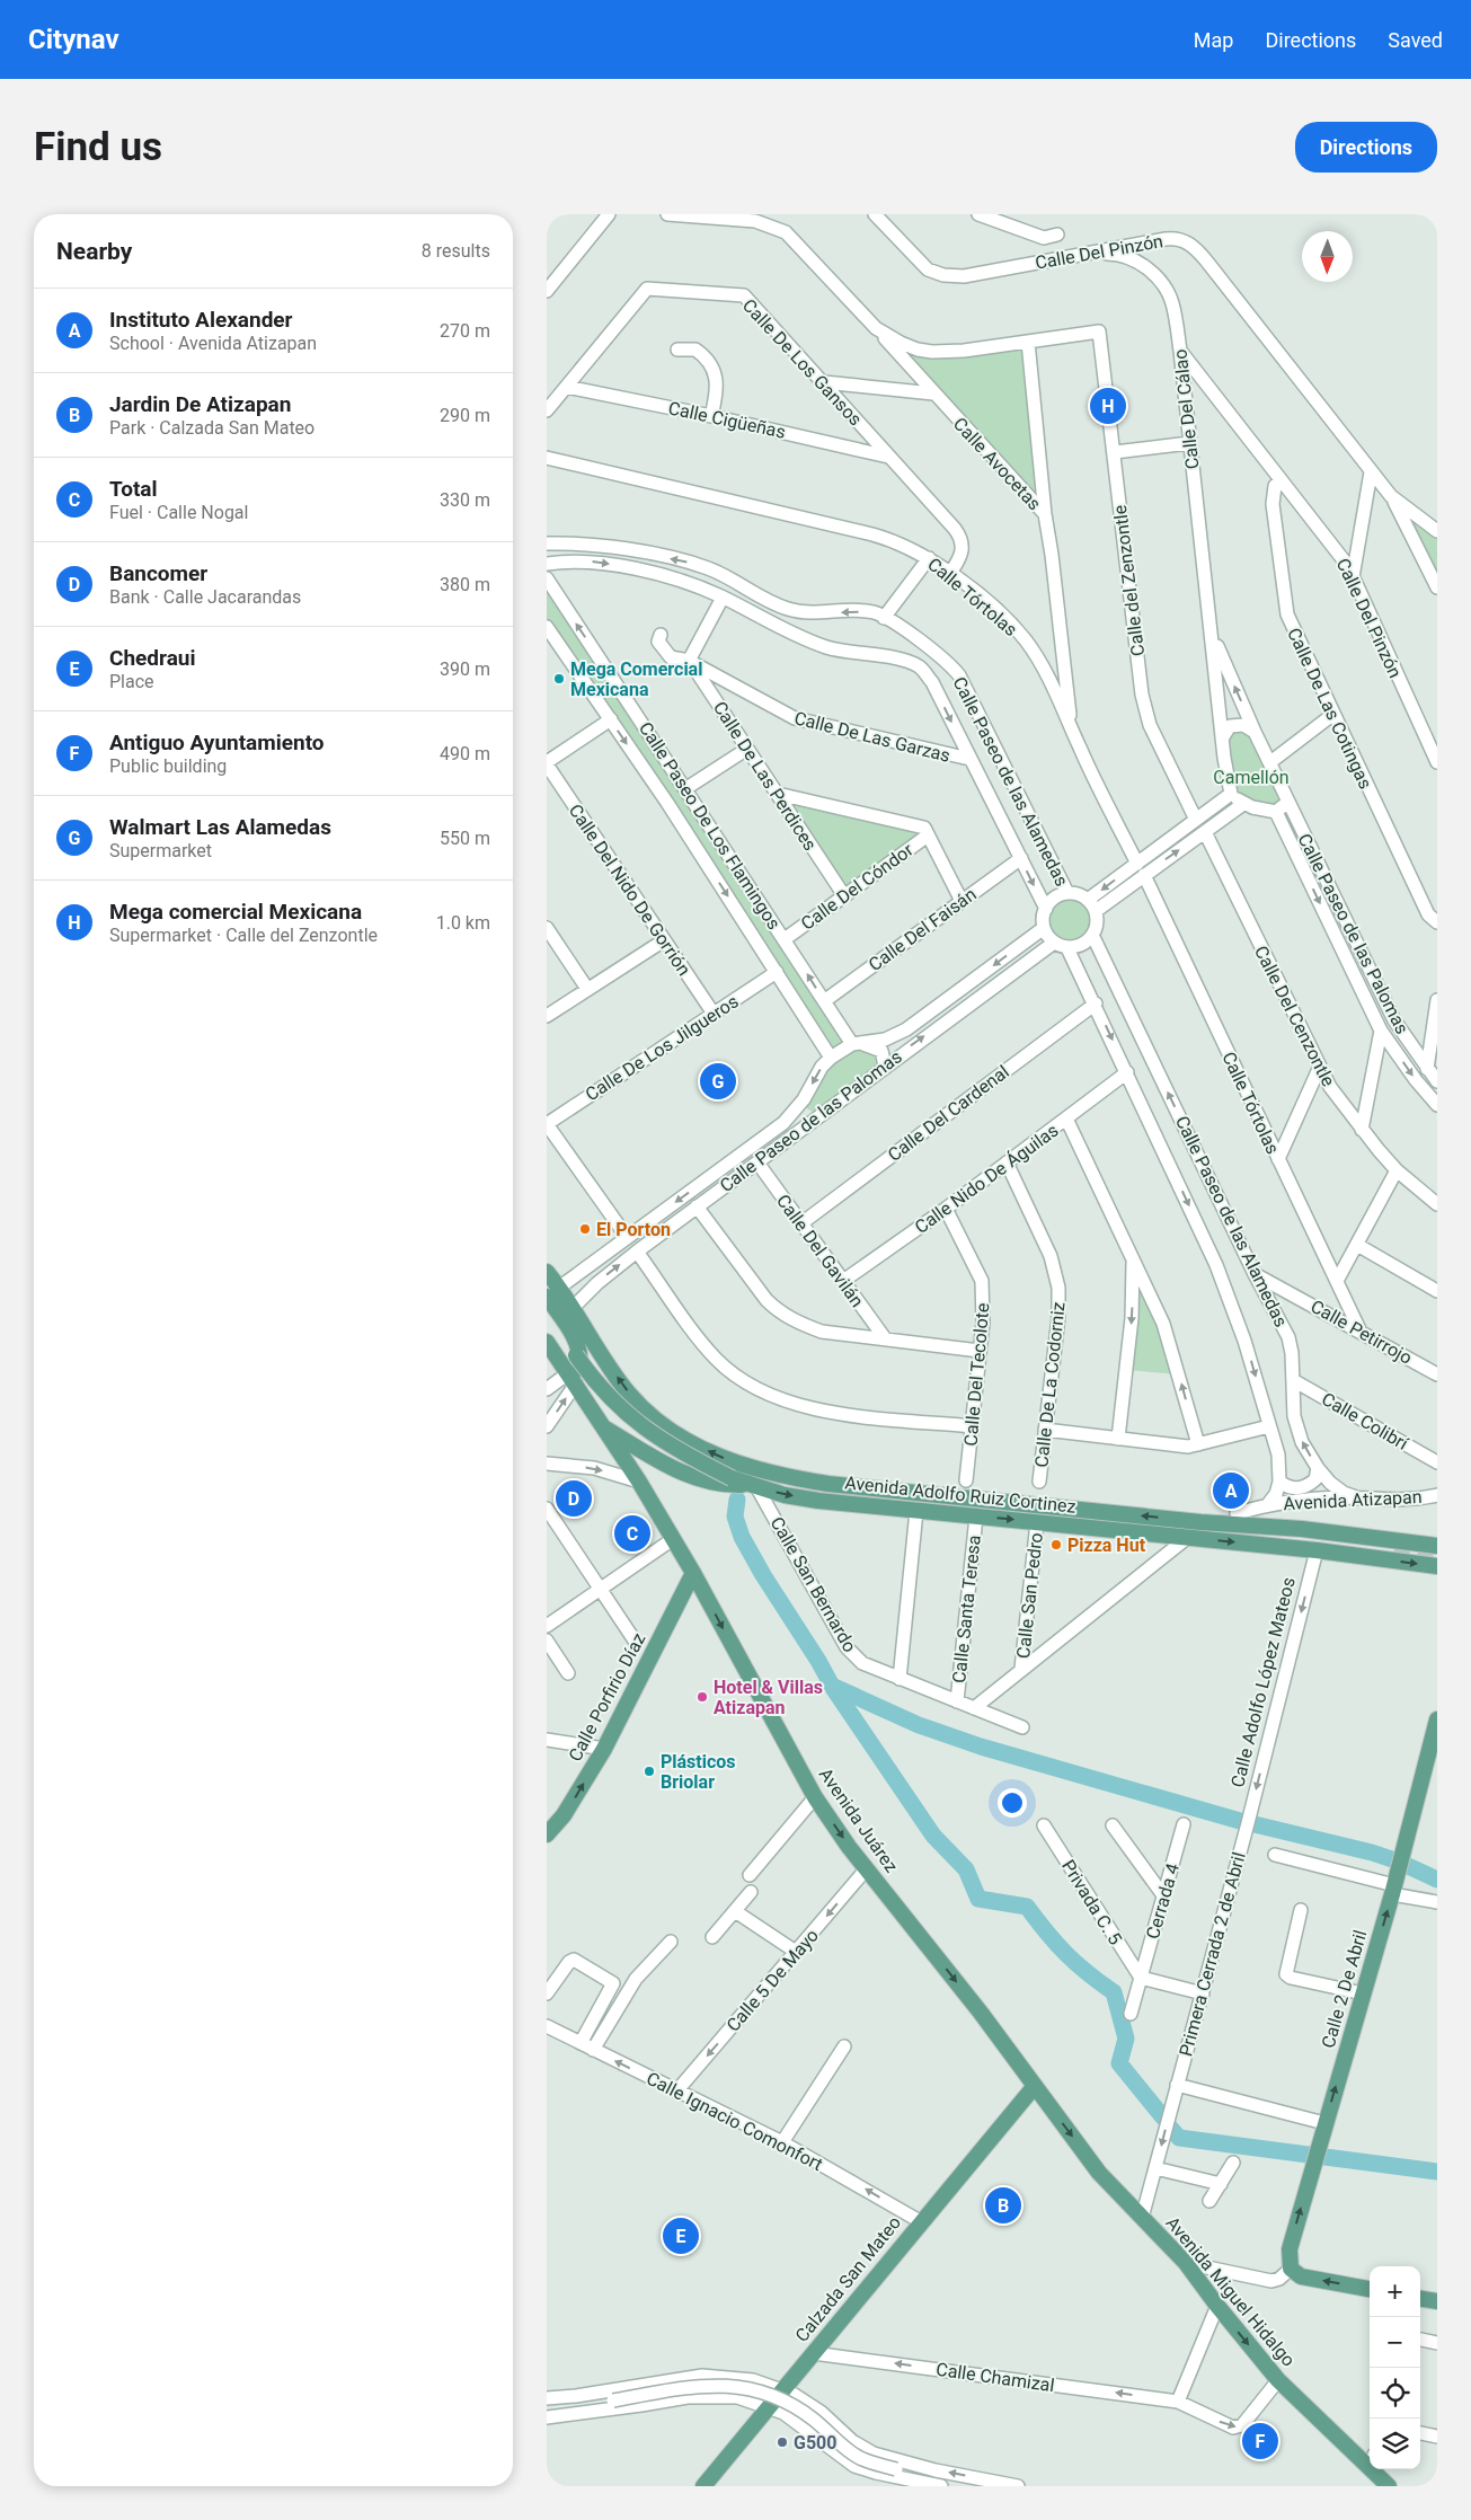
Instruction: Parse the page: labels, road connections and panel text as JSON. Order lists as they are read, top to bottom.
{
  "streets": {
    "main road": [
      "Avenida Adolfo Ruiz Cortinez",
      "Calle Porfirio Díaz",
      "Avenida Juárez",
      "Calle 2 De Abril",
      "Calzada San Mateo",
      "Avenida Miguel Hidalgo"
    ],
    "street": [
      "Calle Del Pinzón",
      "Calle De Los Gansos",
      "Calle Del Cálao",
      "Calle Cigüeñas",
      "Calle Avocetas",
      "Calle del Zenzontle",
      "Calle Tórtolas",
      "Calle De Las Cotingas",
      "Calle De Las Garzas",
      "Calle De Las Perdices",
      "Calle Paseo de las Alamedas",
      "Calle Paseo De Los Flamingos",
      "Calle Del Cóndor",
      "Calle Del Nido De Gorrión",
      "Calle Del Faisán",
      "Calle Paseo de las Palomas",
      "Calle Del Cenzontle",
      "Calle De Los Jilgueros",
      "Calle Del Cardenal",
      "Calle Nido De Águilas",
      "Calle Del Gavilán",
      "Calle Petirrojo",
      "Calle Del Tecolote",
      "Calle De La Codorniz",
      "Calle Colibrí",
      "Avenida Atizapan",
      "Calle San Bernardo",
      "Calle San Pedro",
      "Calle Santa Teresa",
      "Calle Adolfo López Mateos",
      "Cerrada 4",
      "Privada C. 5",
      "Primera Cerrada 2 de Abril",
      "Calle 5 De Mayo",
      "Calle Ignacio Comonfort",
      "Calle Chamizal"
    ]
  },
  "crossings": [
    ["Calle Del Pinzón", "Calle Del Cálao"],
    ["Calle Del Pinzón", "Calle De Las Cotingas"],
    ["Calle De Los Gansos", "Calle Cigüeñas"],
    ["Calle De Los Gansos", "Calle Tórtolas"],
    ["Calle Del Cálao", "Calle Paseo de las Palomas"],
    ["Calle Avocetas", "Calle Tórtolas"],
    ["Calle Tórtolas", "Calle Petirrojo"],
    ["Calle De Las Garzas", "Calle De Las Perdices"],
    ["Calle De Las Garzas", "Calle Paseo de las Alamedas"],
    ["Calle De Las Perdices", "Calle Del Cóndor"],
    ["Calle Paseo de las Alamedas", "Calle Del Faisán"],
    ["Calle Paseo de las Alamedas", "Calle Paseo de las Palomas"],
    ["Calle Paseo de las Alamedas", "Calle Del Cardenal"],
    ["Calle Paseo de las Alamedas", "Calle Nido De Águilas"],
    ["Calle Paseo de las Alamedas", "Calle Petirrojo"],
    ["Calle Paseo de las Alamedas", "Calle Colibrí"],
    ["Calle Paseo de las Alamedas", "Avenida Atizapan"],
    ["Calle Paseo De Los Flamingos", "Calle Del Cóndor"],
    ["Calle Paseo De Los Flamingos", "Calle Del Faisán"],
    ["Calle Paseo De Los Flamingos", "Calle Paseo de las Palomas"],
    ["Calle Paseo De Los Flamingos", "Calle De Los Jilgueros"],
    ["Calle Del Nido De Gorrión", "Calle De Los Jilgueros"],
    ["Calle Paseo de las Palomas", "Calle Del Gavilán"],
    ["Calle Paseo de las Palomas", "Avenida Adolfo Ruiz Cortinez"],
    ["Calle Del Cardenal", "Calle Del Gavilán"],
    ["Calle Nido De Águilas", "Calle Del Gavilán"],
    ["Calle Nido De Águilas", "Calle Del Tecolote"],
    ["Calle Nido De Águilas", "Calle De La Codorniz"],
    ["Avenida Adolfo Ruiz Cortinez", "Calle San Bernardo"],
    ["Avenida Adolfo Ruiz Cortinez", "Calle San Pedro"],
    ["Avenida Adolfo Ruiz Cortinez", "Calle Santa Teresa"],
    ["Avenida Adolfo Ruiz Cortinez", "Calle Adolfo López Mateos"],
    ["Calle San Bernardo", "Calle Santa Teresa"],
    ["Calle Adolfo López Mateos", "Primera Cerrada 2 de Abril"],
    ["Calle Porfirio Díaz", "Avenida Juárez"],
    ["Avenida Juárez", "Calle 5 De Mayo"],
    ["Avenida Juárez", "Calzada San Mateo"],
    ["Avenida Juárez", "Avenida Miguel Hidalgo"],
    ["Cerrada 4", "Privada C. 5"],
    ["Primera Cerrada 2 de Abril", "Avenida Miguel Hidalgo"],
    ["Calle 5 De Mayo", "Calle Ignacio Comonfort"],
    ["Calle Ignacio Comonfort", "Calzada San Mateo"],
    ["Calzada San Mateo", "Avenida Miguel Hidalgo"],
    ["Calzada San Mateo", "Calle Chamizal"],
    ["Avenida Miguel Hidalgo", "Calle Chamizal"]
  ],
  "one_way": [
    "Calle Adolfo López Mateos",
    "Avenida Juárez",
    "Calle 2 De Abril",
    "Calle Ignacio Comonfort",
    "Avenida Miguel Hidalgo"
  ],
  "parks": ["Camellón"],
  "places": [
    "Mega Comercial Mexicana",
    "El Porton",
    "Pizza Hut",
    "Hotel & Villas Atizapan",
    "Plásticos Briolar",
    "G500"
  ],
  "north": "bottom",
  "page": {
    "header": "Citynav",
    "nav": ["Map", "Directions", "Saved"],
    "buttons": "Directions",
    "title": "Find us",
    "heading": ["Nearby", "8 results"],
    "list": [
      {
        "mark": "A",
        "name": "Instituto Alexander",
        "note": "School · Avenida Atizapan",
        "value": "270 m"
      },
      {
        "mark": "B",
        "name": "Jardin De Atizapan",
        "note": "Park · Calzada San Mateo",
        "value": "290 m"
      },
      {
        "mark": "C",
        "name": "Total",
        "note": "Fuel · Calle Nogal",
        "value": "330 m"
      },
      {
        "mark": "D",
        "name": "Bancomer",
        "note": "Bank · Calle Jacarandas",
        "value": "380 m"
      },
      {
        "mark": "E",
        "name": "Chedraui",
        "note": "Place",
        "value": "390 m"
      },
      {
        "mark": "F",
        "name": "Antiguo Ayuntamiento",
        "note": "Public building",
        "value": "490 m"
      },
      {
        "mark": "G",
        "name": "Walmart Las Alamedas",
        "note": "Supermarket",
        "value": "550 m"
      },
      {
        "mark": "H",
        "name": "Mega comercial Mexicana",
        "note": "Supermarket · Calle del Zenzontle",
        "value": "1.0 km"
      }
    ],
    "pins": [
      "H",
      "G",
      "A",
      "D",
      "C",
      "B",
      "E",
      "F"
    ],
    "map_buttons": ["+", "−"]
  }
}
